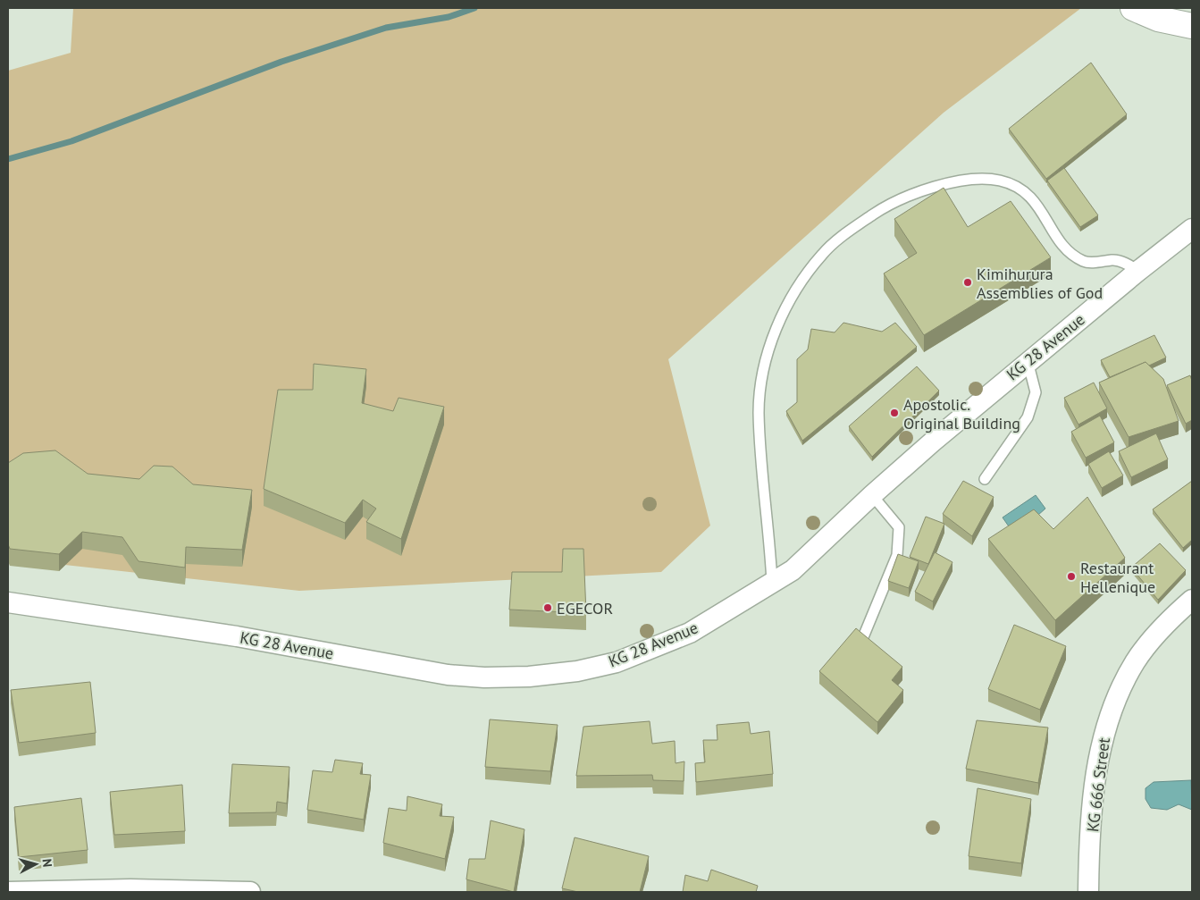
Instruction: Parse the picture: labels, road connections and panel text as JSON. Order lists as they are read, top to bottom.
{
  "streets": {
    "street": ["KG 28 Avenue", "KG 666 Street"]
  },
  "places": [
    "Kimihurura Assemblies of God",
    "Apostolic. Original Building",
    "Restaurant Hellenique",
    "EGECOR"
  ],
  "north": "right"
}
